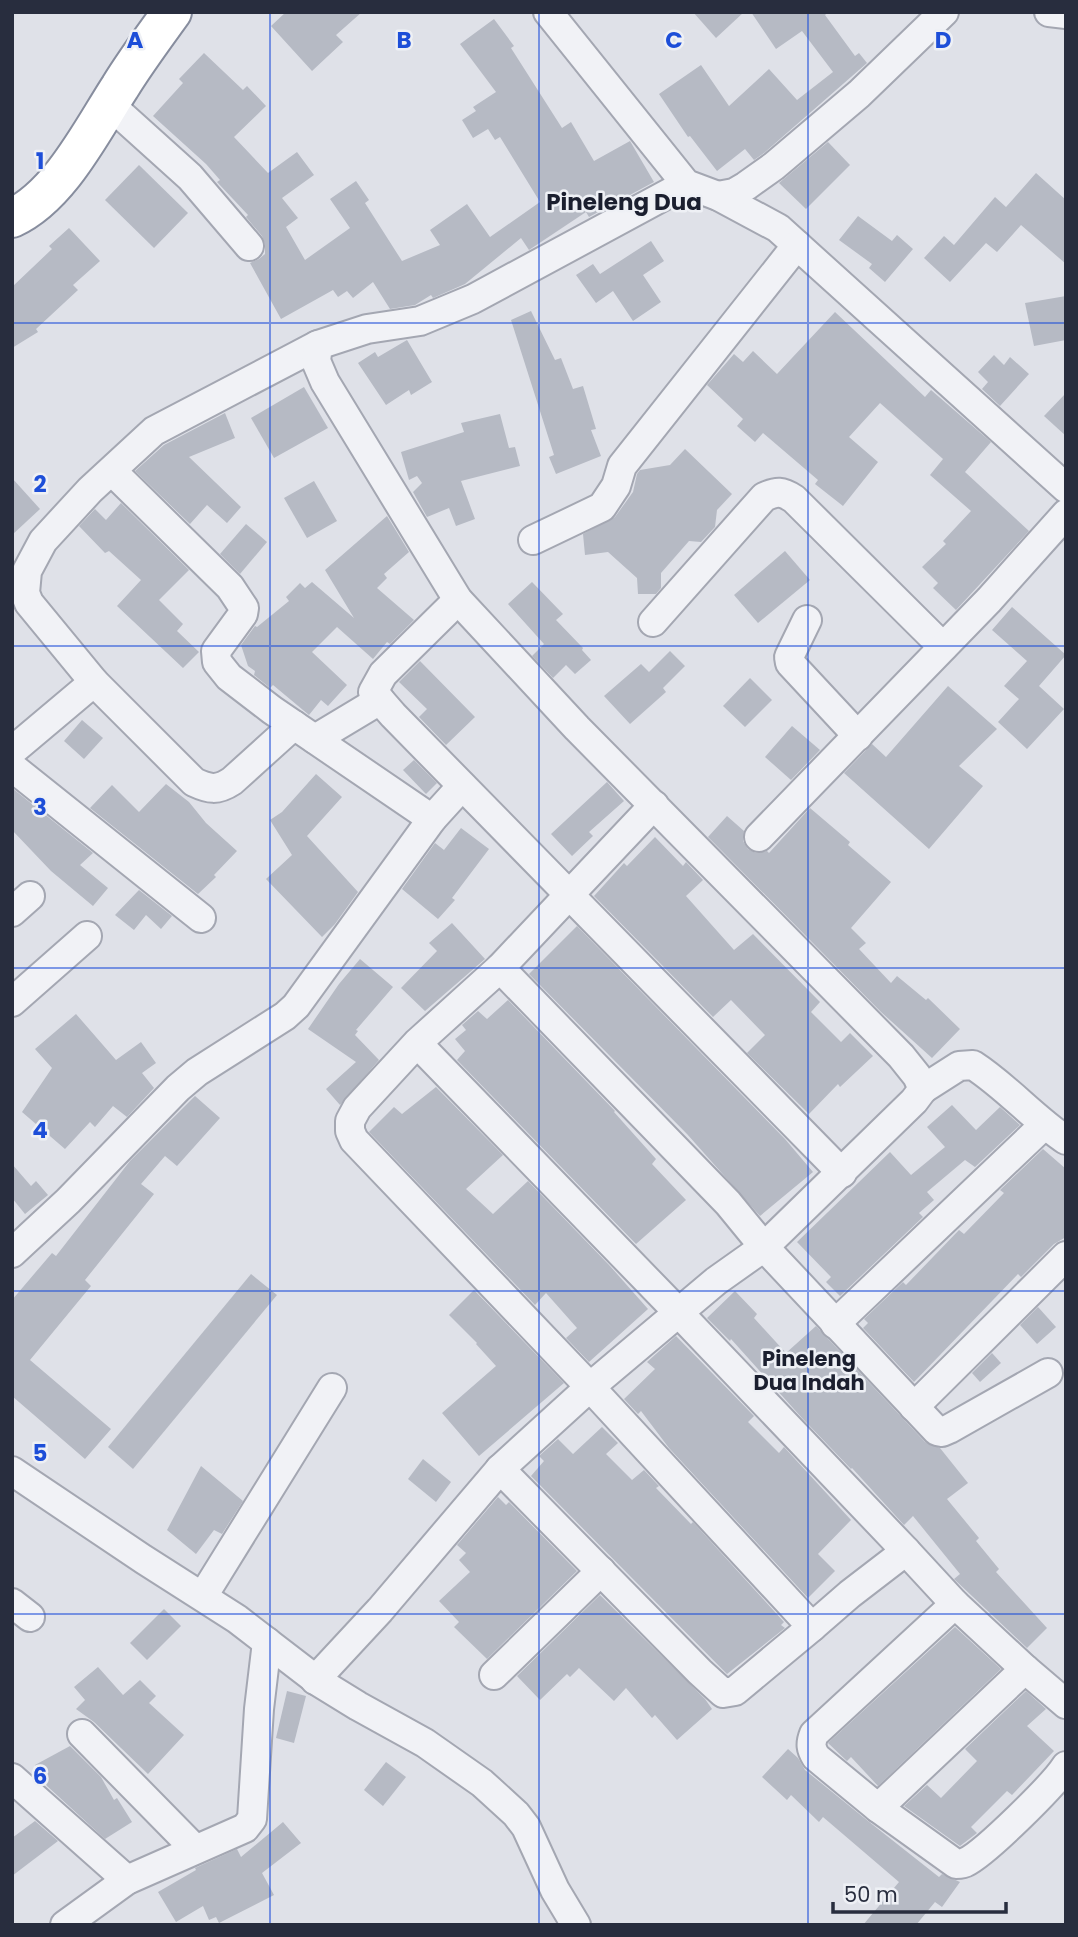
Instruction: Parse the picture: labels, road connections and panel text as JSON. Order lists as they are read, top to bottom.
{
  "districts": ["Pineleng Dua", "Pineleng Dua Indah"],
  "scale_bar": "50 m",
  "grid": {
    "columns": [
      "A",
      "B",
      "C",
      "D"
    ],
    "rows": [
      "1",
      "2",
      "3",
      "4",
      "5",
      "6"
    ]
  }
}
